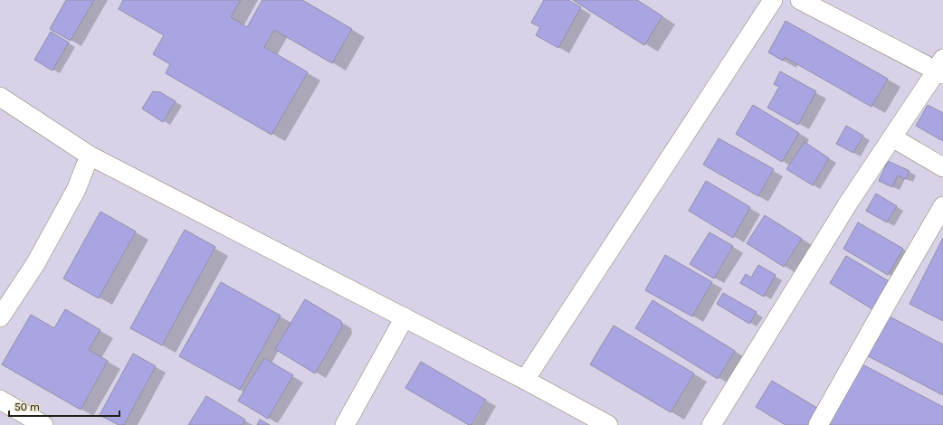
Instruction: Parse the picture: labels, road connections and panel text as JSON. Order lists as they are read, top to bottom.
{
  "scale_bar": "50 m"
}
